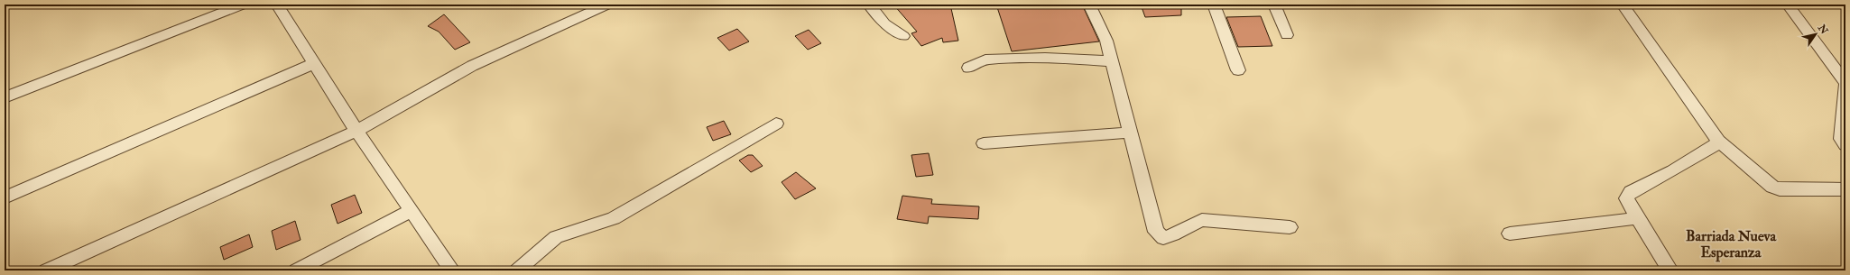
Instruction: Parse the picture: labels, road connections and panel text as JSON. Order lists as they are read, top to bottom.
{
  "districts": ["Barriada Nueva Esperanza"],
  "north": "top right"
}
